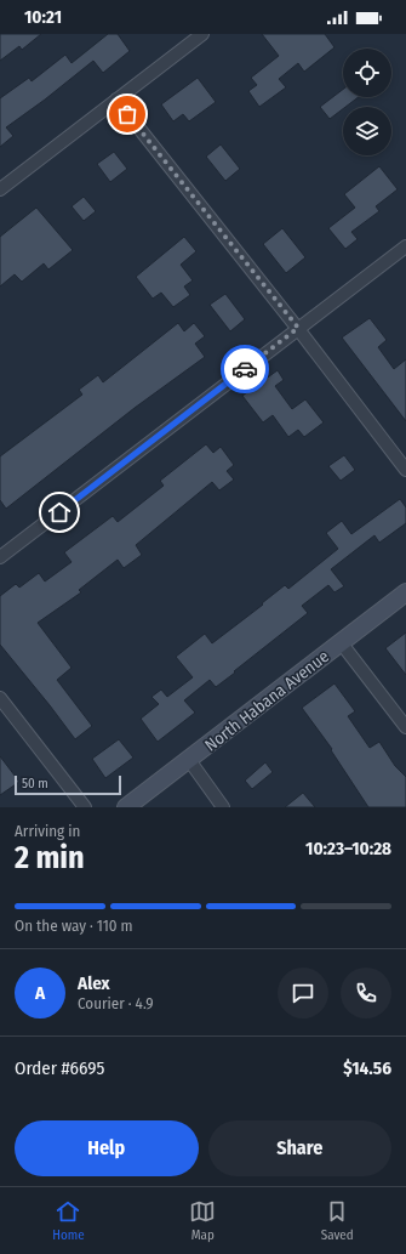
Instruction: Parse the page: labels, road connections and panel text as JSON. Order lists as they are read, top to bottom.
{
  "streets": {
    "street": ["North Habana Avenue"]
  },
  "scale_bar": "50 m",
  "page": {
    "status": "10:21",
    "scale": "50 m",
    "heading": ["2 min", "Arriving in", "10:23–10:28"],
    "panel": [
      "Alex",
      "Courier · 4.9",
      "Order #6695",
      "$14.56"
    ],
    "bar": "On the way · 110 m",
    "round": "A",
    "buttons": ["Help", "Share"],
    "tabs": ["Home", "Map", "Saved"]
  }
}
